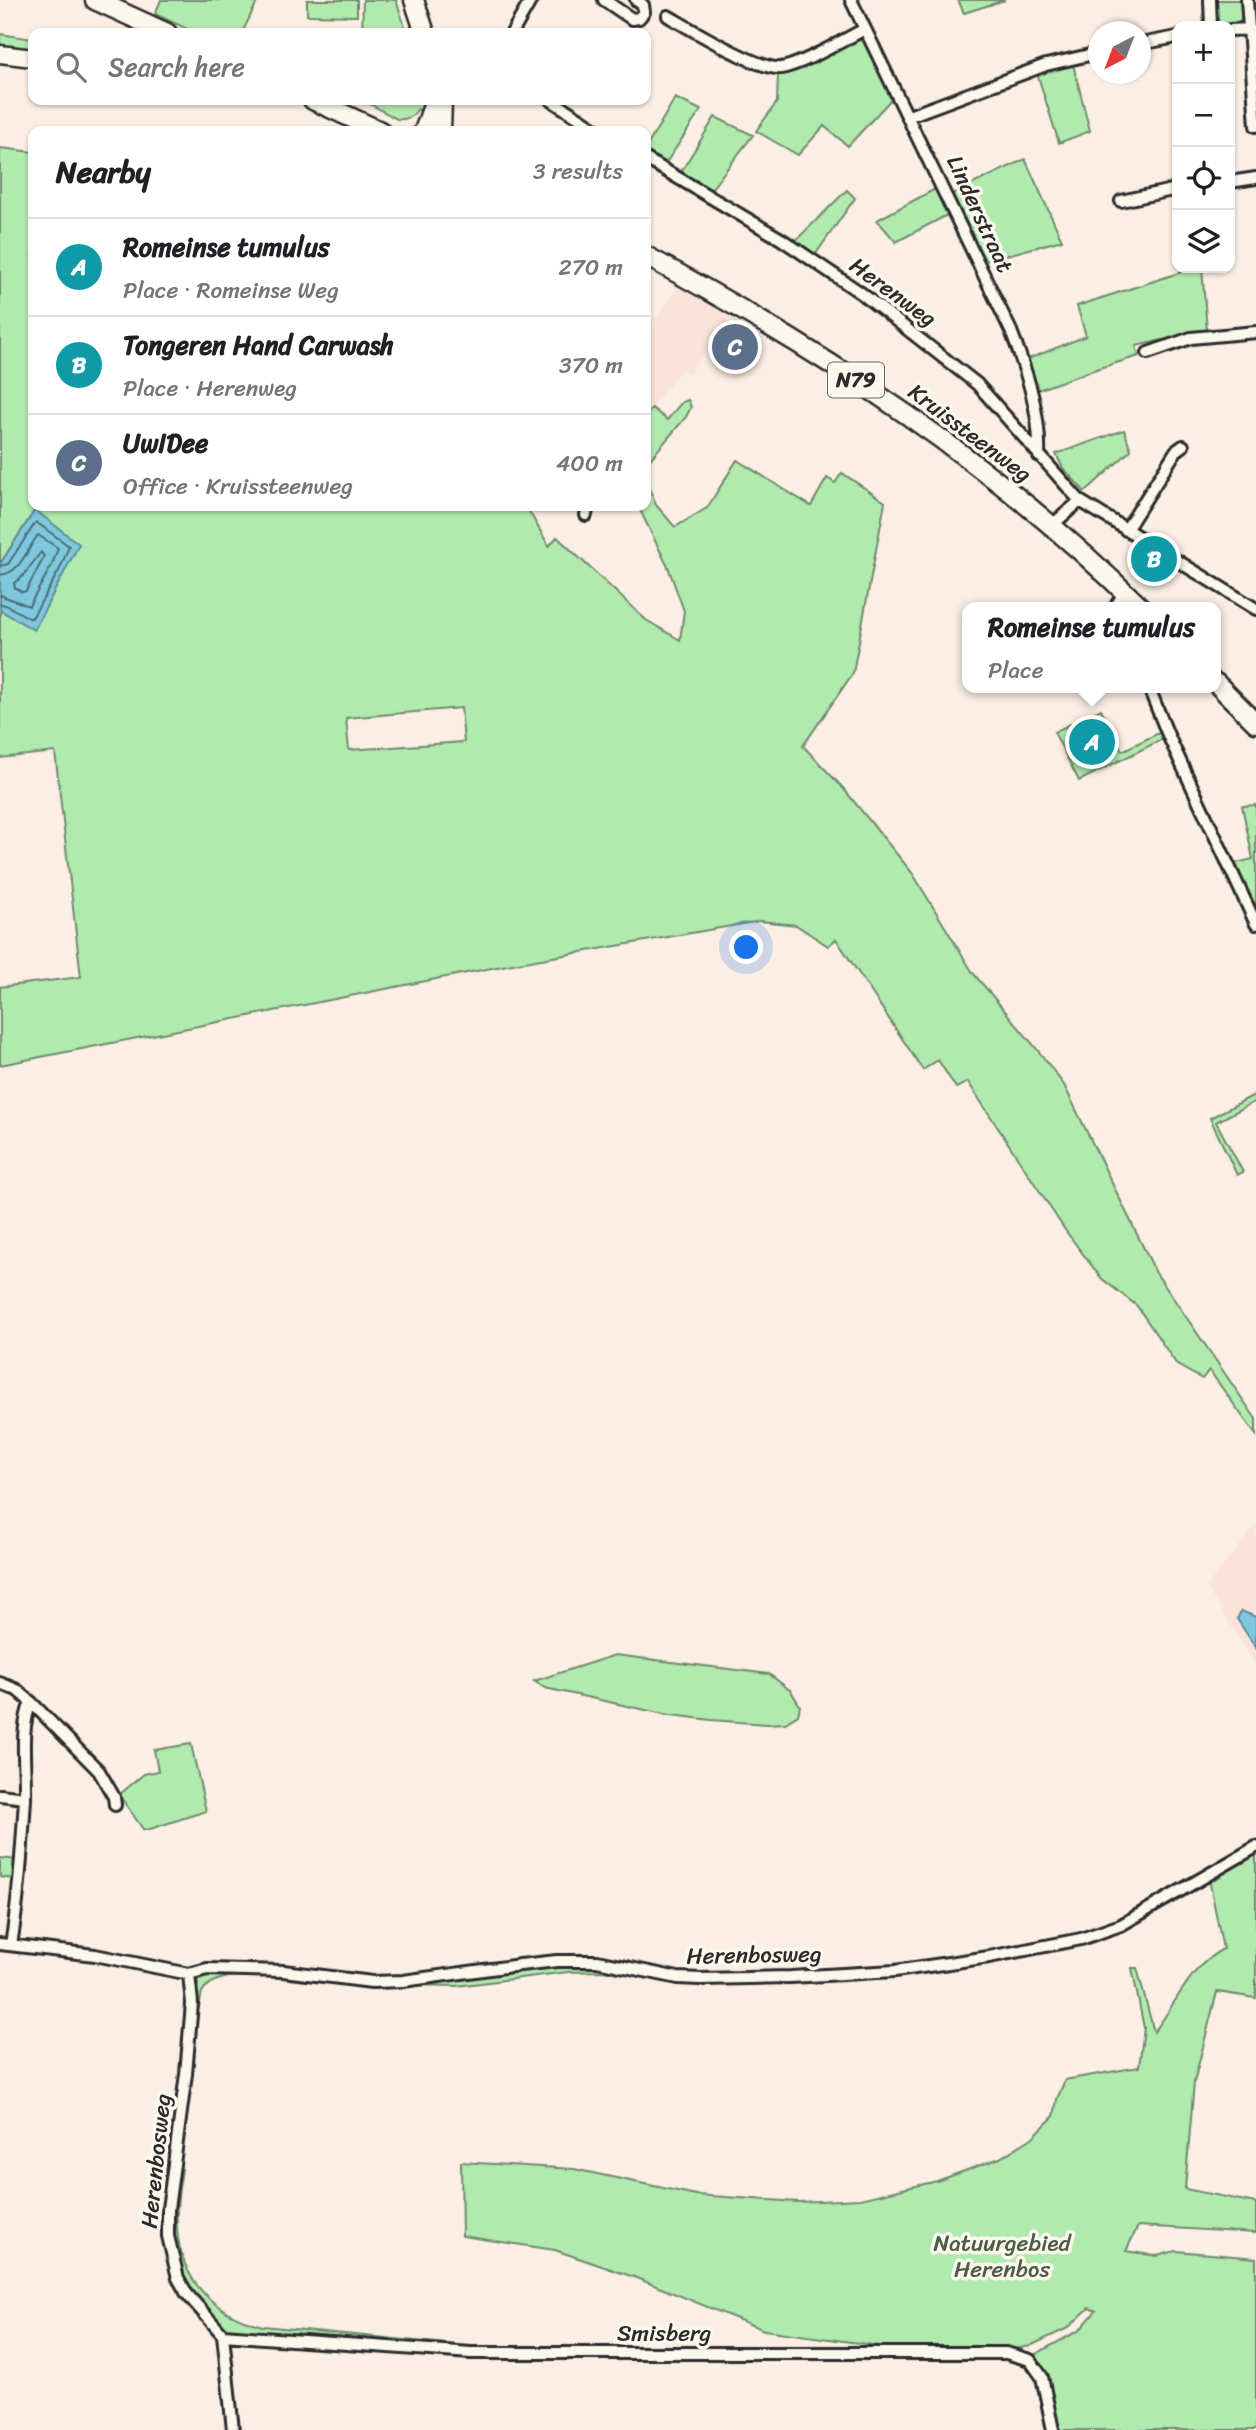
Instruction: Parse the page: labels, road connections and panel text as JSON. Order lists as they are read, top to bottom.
{
  "streets": {
    "main road": ["N79", "Kruissteenweg"],
    "street": [
      "Linderstraat",
      "Herenweg",
      "Herenbosweg",
      "Smisberg"
    ]
  },
  "crossings": [
    ["Linderstraat", "Herenweg"],
    ["Herenbosweg", "Smisberg"]
  ],
  "parks": ["Natuurgebied Herenbos"],
  "north": "bottom left",
  "page": {
    "map_buttons": ["+", "−"],
    "search": "Search here",
    "heading": ["Nearby", "3 results"],
    "list": [
      {
        "mark": "A",
        "name": "Romeinse tumulus",
        "note": "Place · Romeinse Weg",
        "value": "270 m"
      },
      {
        "mark": "B",
        "name": "Tongeren Hand Carwash",
        "note": "Place · Herenweg",
        "value": "370 m"
      },
      {
        "mark": "C",
        "name": "UwIDee",
        "note": "Office · Kruissteenweg",
        "value": "400 m"
      }
    ],
    "pins": ["C", "B", "A"],
    "popup": ["Romeinse tumulus", "Place"]
  }
}
